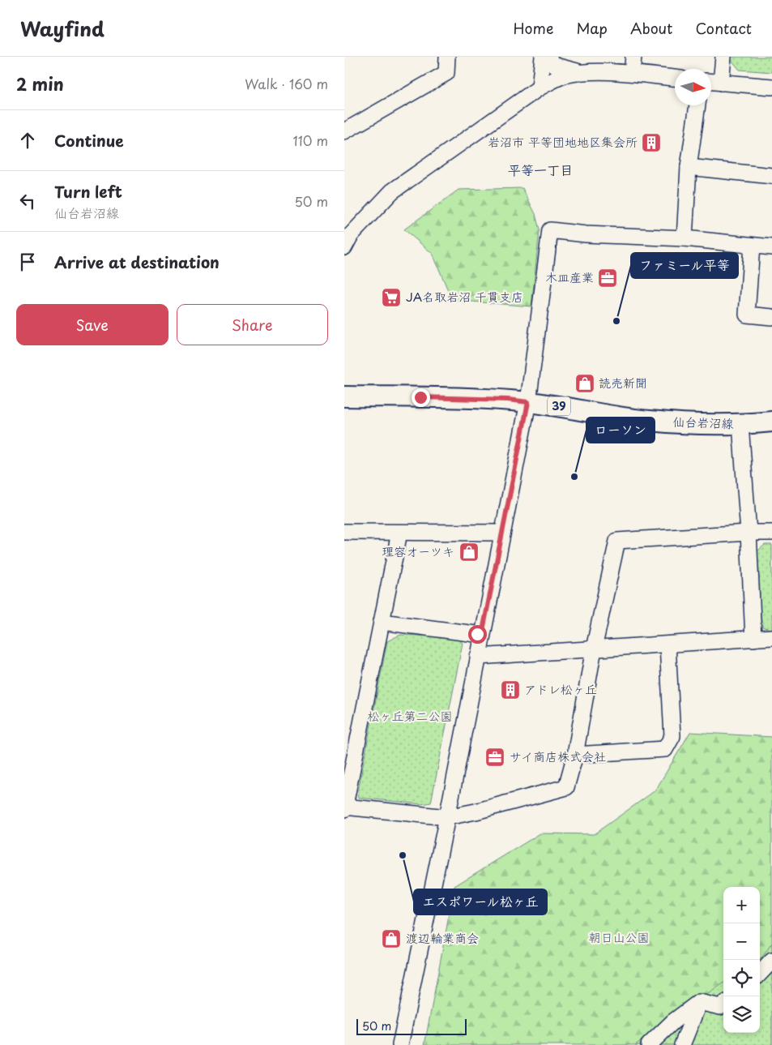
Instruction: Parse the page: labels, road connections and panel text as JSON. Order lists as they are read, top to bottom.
{
  "streets": {
    "main road": ["39", "仙台岩沼線"]
  },
  "districts": ["平等一丁目"],
  "parks": ["松ヶ丘第二公園", "朝日山公園"],
  "places": {
    "building": ["岩沼市 平等団地地区集会所", "アドレ松ヶ丘"],
    "office": ["木皿産業", "サイ商店株式会社"],
    "supermarket": ["JA名取岩沼 千貫支店"],
    "other": ["ファミール平等", "ローソン", "エスポワール松ヶ丘"],
    "shop": ["読売新聞", "理容オーツキ", "渡辺輪業商会"]
  },
  "scale_bar": "50 m",
  "north": "right",
  "page": {
    "header": "Wayfind",
    "nav": [
      "Home",
      "Map",
      "About",
      "Contact"
    ],
    "heading": ["2 min", "Walk · 160 m"],
    "list": [
      ["Continue", "110 m"],
      ["Turn left", "仙台岩沼線", "50 m"],
      "Arrive at destination"
    ],
    "buttons": ["Save", "Share"],
    "map_buttons": ["+", "−"],
    "scale": "50 m"
  }
}
